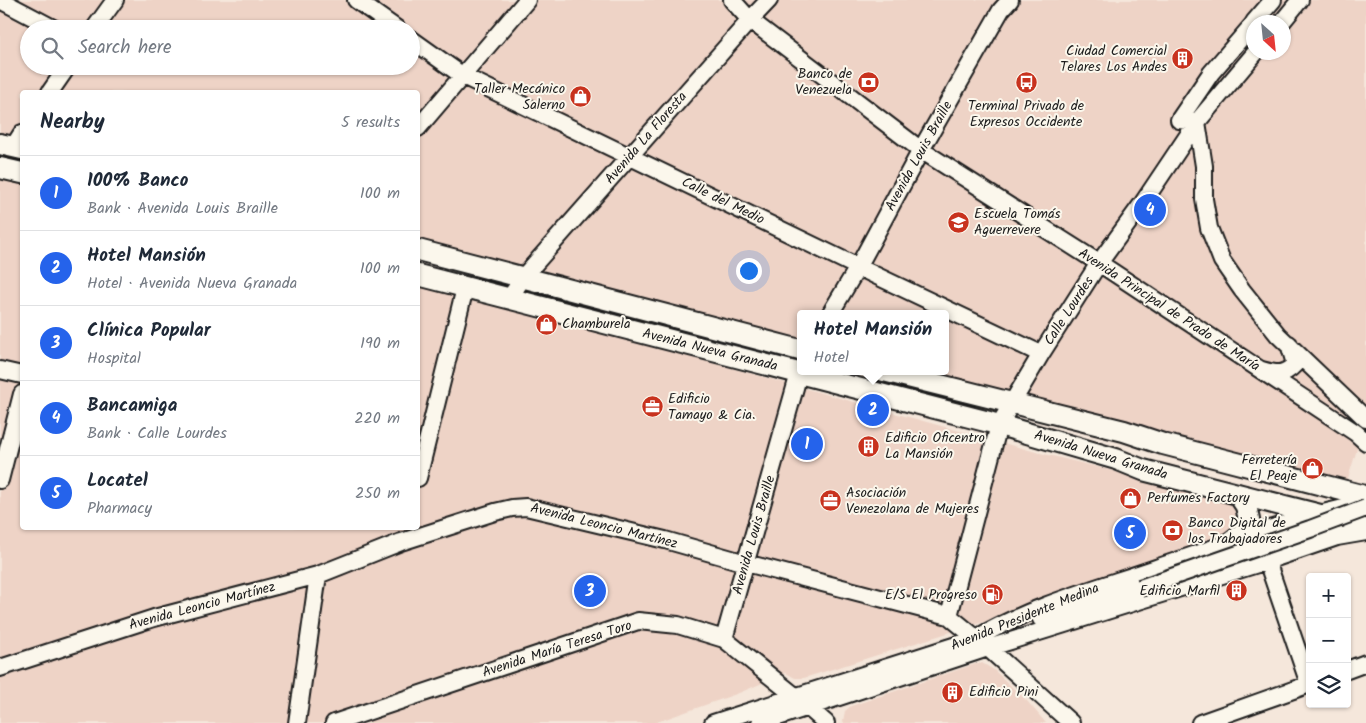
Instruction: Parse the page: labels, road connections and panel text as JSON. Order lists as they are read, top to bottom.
{
  "streets": {
    "main road": ["Avenida Nueva Granada"],
    "street": [
      "Avenida La Floresta",
      "Avenida Louis Braille",
      "Calle del Medio",
      "Avenida Principal de Prado de María",
      "Calle Lourdes",
      "Avenida Leoncio Martínez",
      "Avenida Presidente Medina",
      "Avenida María Teresa Toro"
    ]
  },
  "crossings": [
    ["Avenida La Floresta", "Calle del Medio"],
    ["Avenida La Floresta", "Avenida Principal de Prado de María"],
    ["Avenida La Floresta", "Avenida Nueva Granada"],
    ["Avenida Louis Braille", "Calle del Medio"],
    ["Avenida Louis Braille", "Avenida Principal de Prado de María"],
    ["Avenida Louis Braille", "Avenida Leoncio Martínez"],
    ["Avenida Louis Braille", "Avenida María Teresa Toro"],
    ["Calle del Medio", "Calle Lourdes"],
    ["Avenida Principal de Prado de María", "Calle Lourdes"],
    ["Calle Lourdes", "Avenida Nueva Granada"],
    ["Avenida Nueva Granada", "Avenida Presidente Medina"],
    ["Avenida Leoncio Martínez", "Avenida Presidente Medina"],
    ["Avenida Presidente Medina", "Avenida María Teresa Toro"]
  ],
  "places": {
    "building": [
      "Ciudad Comercial Telares Los Andes",
      "Edificio Oficentro La Mansión",
      "Edificio Marfil",
      "Edificio Pini"
    ],
    "bank": ["Banco de Venezuela", "Banco Digital de los Trabajadores"],
    "bus stop": ["Terminal Privado de Expresos Occidente"],
    "shop": [
      "Taller Mecánico Salerno",
      "Chamburela",
      "Ferretería El Peaje",
      "Perfumes Factory"
    ],
    "school or university": ["Escuela Tomás Aguerrevere"],
    "office": ["Edificio Tamayo & Cia.", "Asociación Venezolana de Mujeres"],
    "fuel station": ["E/S El Progreso"]
  },
  "north": "bottom right",
  "page": {
    "search": "Search here",
    "heading": ["Nearby", "5 results"],
    "list": [
      {
        "mark": "1",
        "name": "100% Banco",
        "note": "Bank · Avenida Louis Braille",
        "value": "100 m"
      },
      {
        "mark": "2",
        "name": "Hotel Mansión",
        "note": "Hotel · Avenida Nueva Granada",
        "value": "100 m"
      },
      {
        "mark": "3",
        "name": "Clínica Popular",
        "note": "Hospital",
        "value": "190 m"
      },
      {
        "mark": "4",
        "name": "Bancamiga",
        "note": "Bank · Calle Lourdes",
        "value": "220 m"
      },
      {
        "mark": "5",
        "name": "Locatel",
        "note": "Pharmacy",
        "value": "250 m"
      }
    ],
    "pins": [
      "4",
      "2",
      "1",
      "5",
      "3"
    ],
    "popup": ["Hotel Mansión", "Hotel"],
    "map_buttons": ["+", "−"]
  }
}
